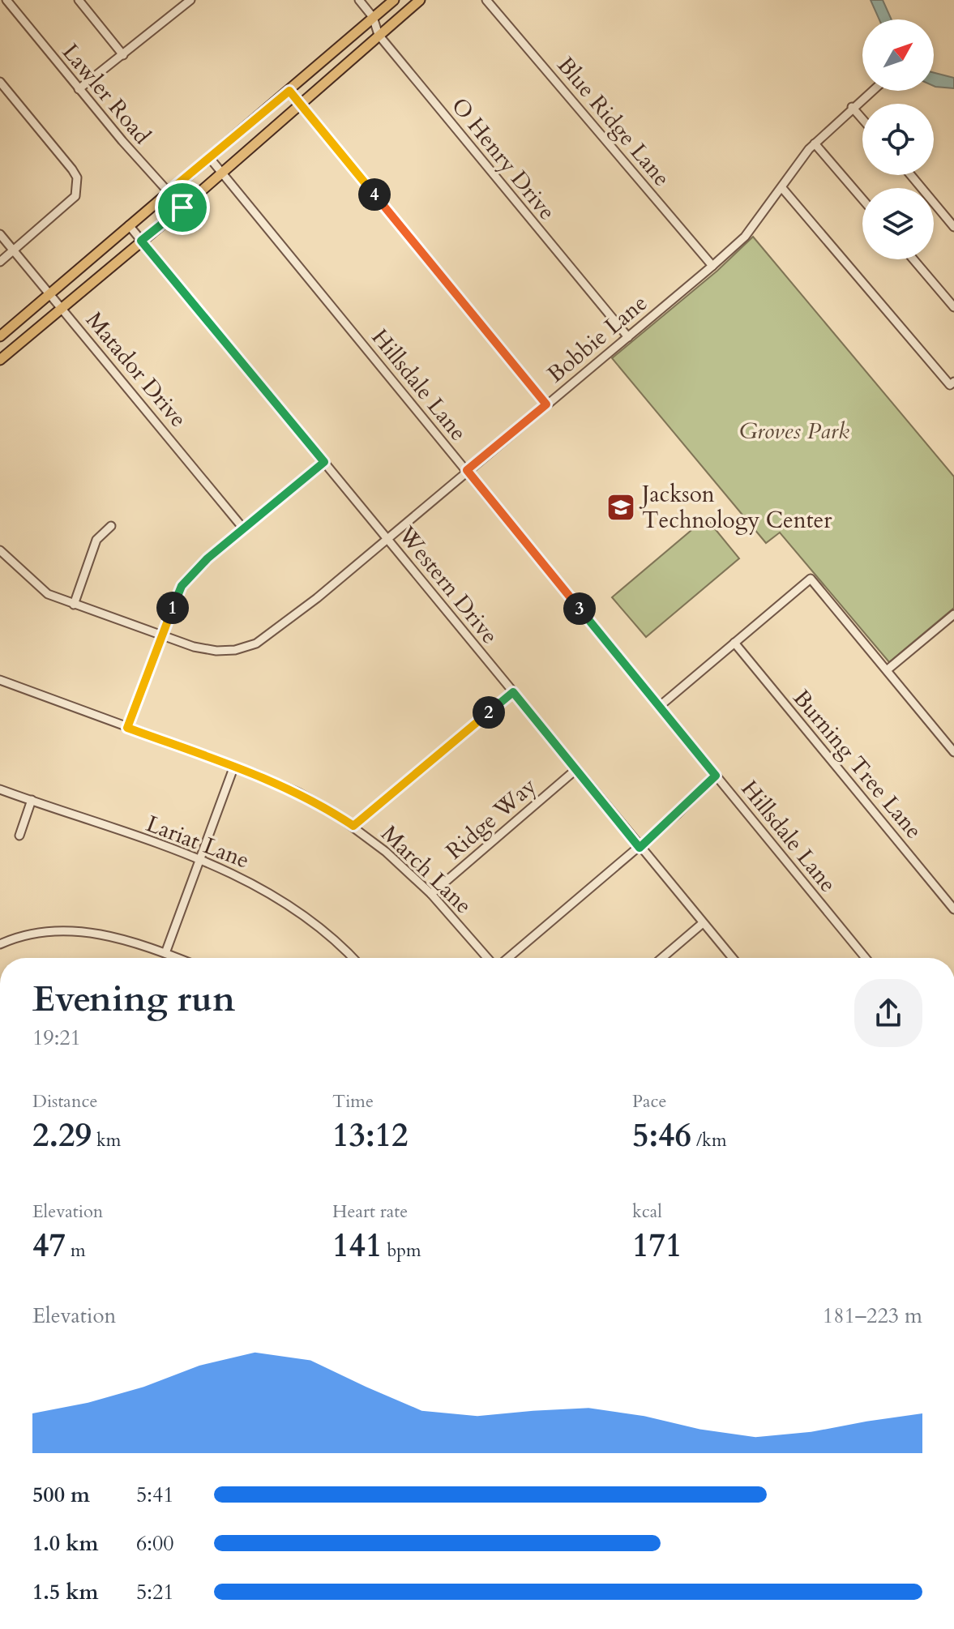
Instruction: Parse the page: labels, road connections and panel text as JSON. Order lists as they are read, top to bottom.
{
  "streets": {
    "street": [
      "Lawler Road",
      "Blue Ridge Lane",
      "O Henry Drive",
      "Bobbie Lane",
      "Matador Drive",
      "Hillsdale Lane",
      "Western Drive",
      "Burning Tree Lane",
      "Ridge Way",
      "Lariat Lane",
      "March Lane"
    ]
  },
  "crossings": [
    ["Blue Ridge Lane", "Bobbie Lane"],
    ["O Henry Drive", "Bobbie Lane"],
    ["Bobbie Lane", "Hillsdale Lane"],
    ["Bobbie Lane", "Western Drive"],
    ["Western Drive", "Ridge Way"],
    ["Ridge Way", "March Lane"]
  ],
  "parks": ["Groves Park"],
  "places": {
    "school or university": ["Jackson Technology Center"]
  },
  "north": "top right",
  "page": {
    "pins": [
      "4",
      "1",
      "3",
      "2"
    ],
    "heading": ["Evening run", "19:21"],
    "stats": [
      ["Distance", "2.29 km"],
      ["Time", "13:12"],
      ["Pace", "5:46 /km"],
      ["Elevation", "47 m"],
      ["Heart rate", "141 bpm"],
      ["kcal", "171"]
    ],
    "chart": ["Elevation", "181–223 m"],
    "list": [
      {
        "name": "500 m",
        "note": "5:41"
      },
      {
        "name": "1.0 km",
        "note": "6:00"
      },
      {
        "name": "1.5 km",
        "note": "5:21"
      }
    ]
  }
}
